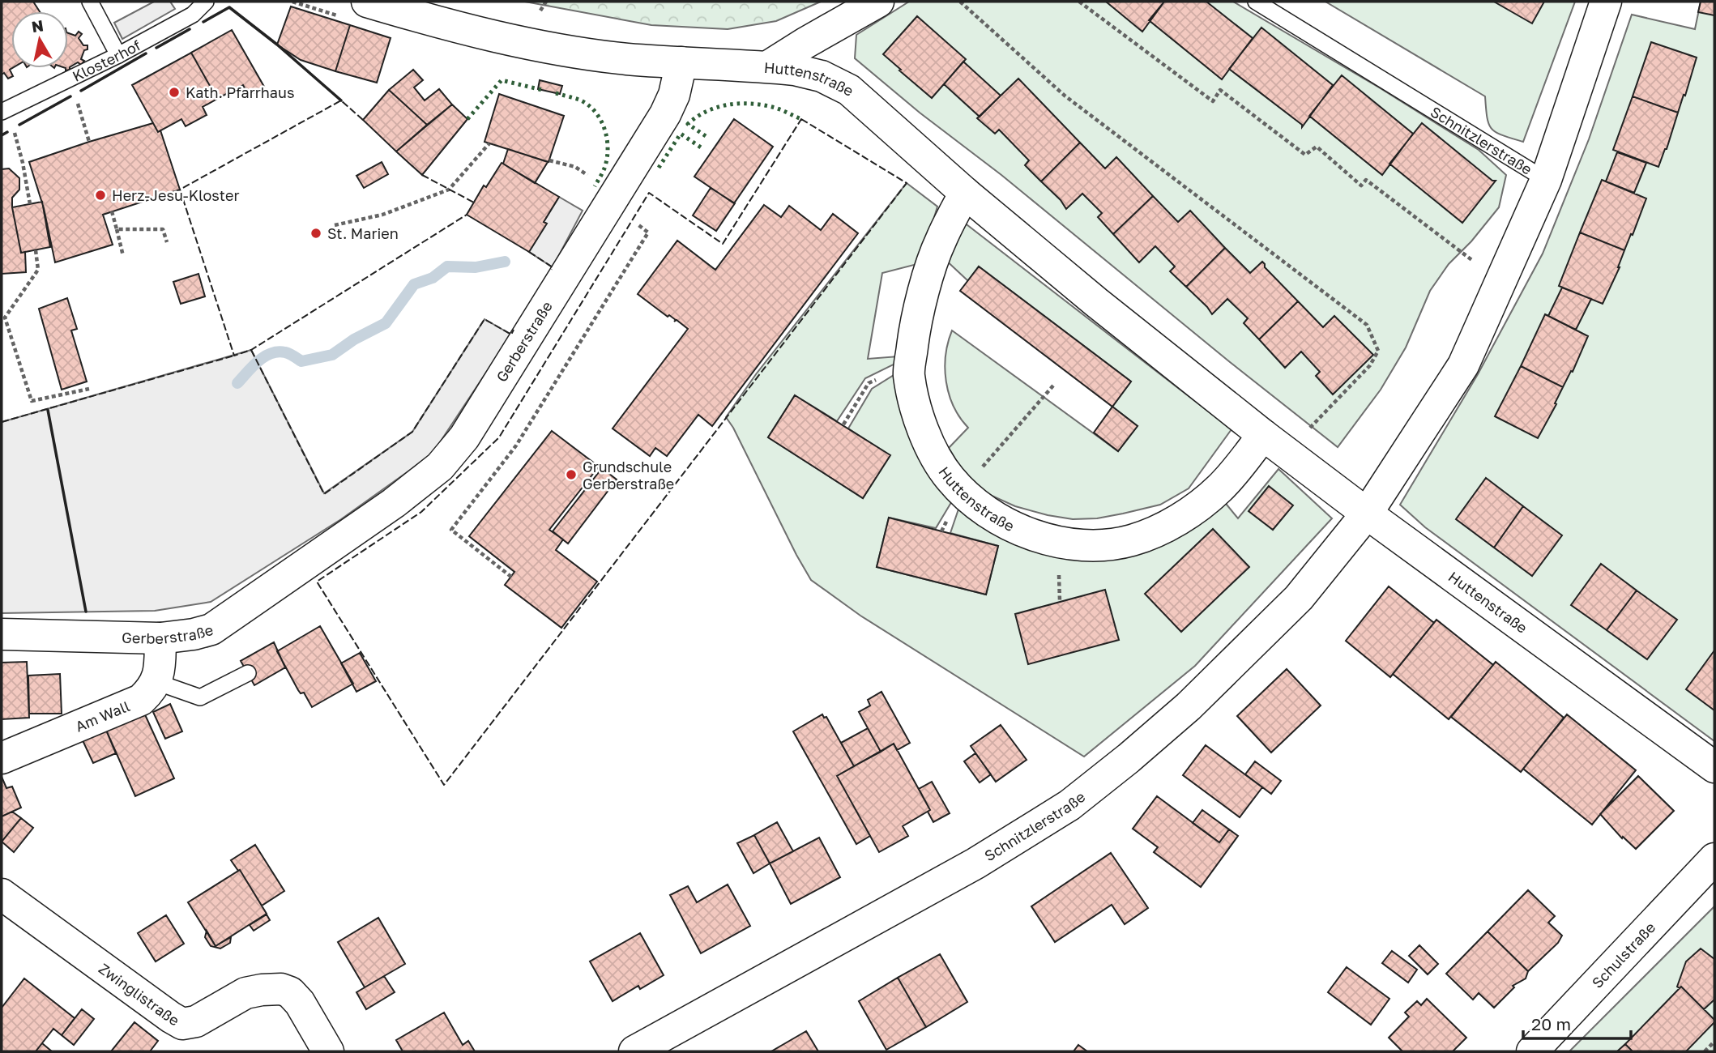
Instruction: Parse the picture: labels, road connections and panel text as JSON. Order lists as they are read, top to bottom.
{
  "streets": {
    "street": [
      "Huttenstraße",
      "Schnitzlerstraße",
      "Gerberstraße",
      "Am Wall",
      "Schulstraße",
      "Zwinglistraße"
    ],
    "lane": ["Klosterhof"]
  },
  "crossings": [
    ["Huttenstraße", "Schnitzlerstraße"],
    ["Huttenstraße", "Gerberstraße"]
  ],
  "places": [
    "Kath. Pfarrhaus",
    "Herz-Jesu-Kloster",
    "St. Marien",
    "Grundschule Gerberstraße"
  ],
  "scale_bar": "20 m",
  "north": "top"
}
